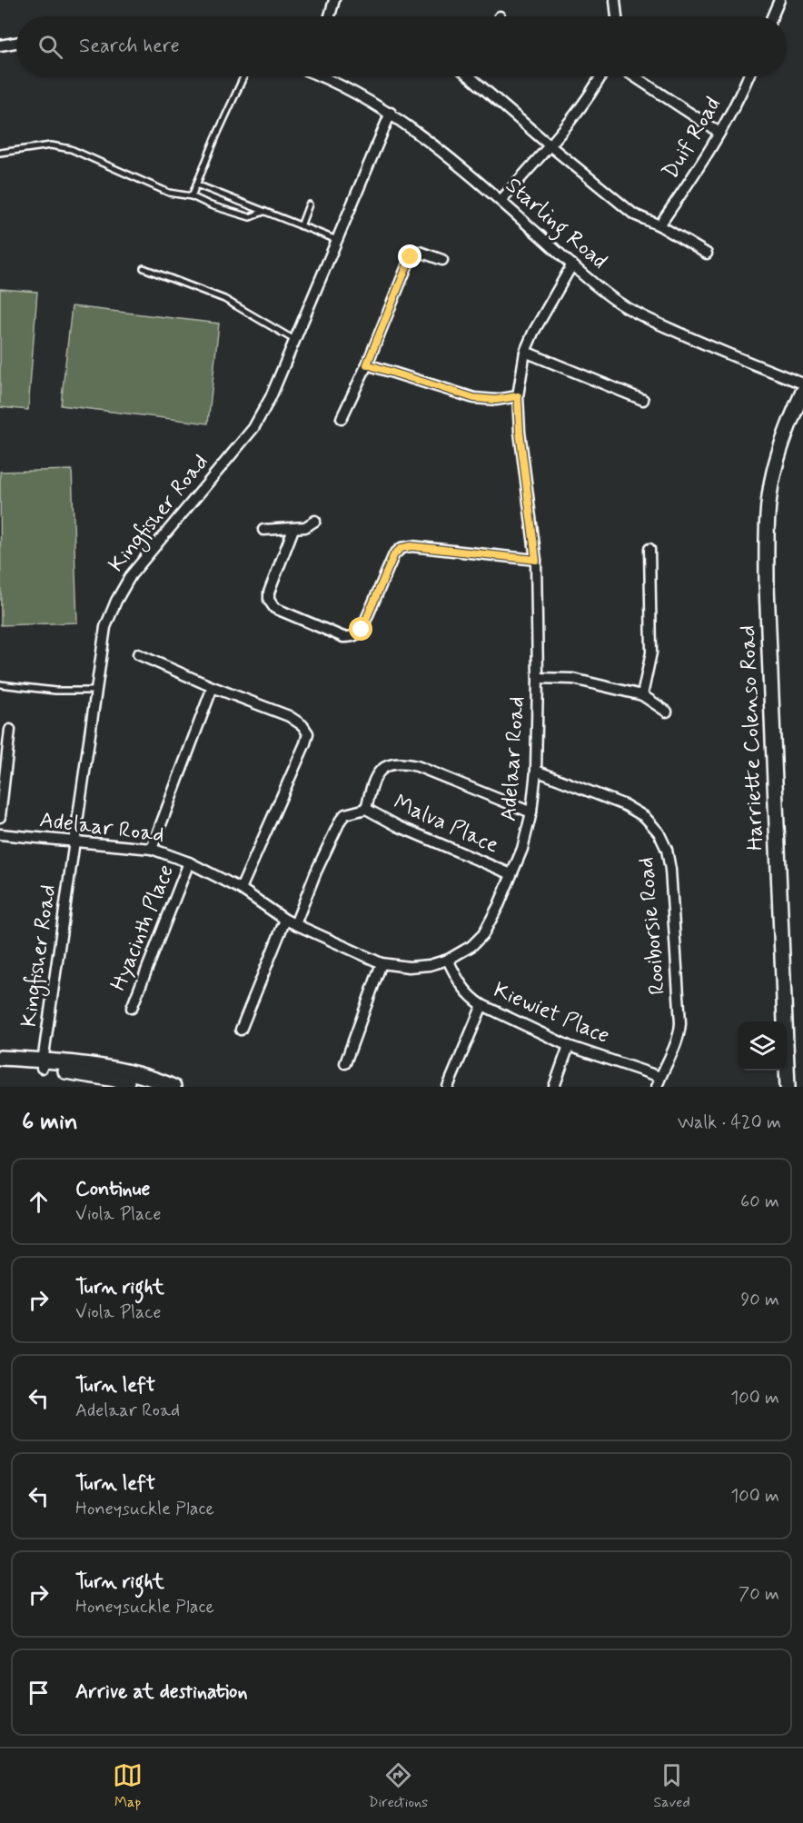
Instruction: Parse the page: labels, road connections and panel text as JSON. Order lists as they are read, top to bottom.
{
  "streets": {
    "street": [
      "Duif Road",
      "Starling Road",
      "Kingfisher Road",
      "Harriette Colenso Road",
      "Adelaar Road",
      "Malva Place",
      "Rooiborsie Road",
      "Hyacinth Place",
      "Kiewiet Place"
    ]
  },
  "crossings": [
    ["Starling Road", "Kingfisher Road"],
    ["Starling Road", "Adelaar Road"],
    ["Kingfisher Road", "Adelaar Road"],
    ["Adelaar Road", "Malva Place"],
    ["Adelaar Road", "Rooiborsie Road"],
    ["Adelaar Road", "Hyacinth Place"],
    ["Adelaar Road", "Kiewiet Place"],
    ["Rooiborsie Road", "Kiewiet Place"]
  ],
  "page": {
    "search": "Search here",
    "heading": ["6 min", "Walk · 420 m"],
    "list": [
      ["Continue", "Viola Place", "60 m"],
      ["Turn right", "Viola Place", "90 m"],
      ["Turn left", "Adelaar Road", "100 m"],
      ["Turn left", "Honeysuckle Place", "100 m"],
      ["Turn right", "Honeysuckle Place", "70 m"],
      "Arrive at destination"
    ],
    "nav": ["Map", "Directions", "Saved"]
  }
}
